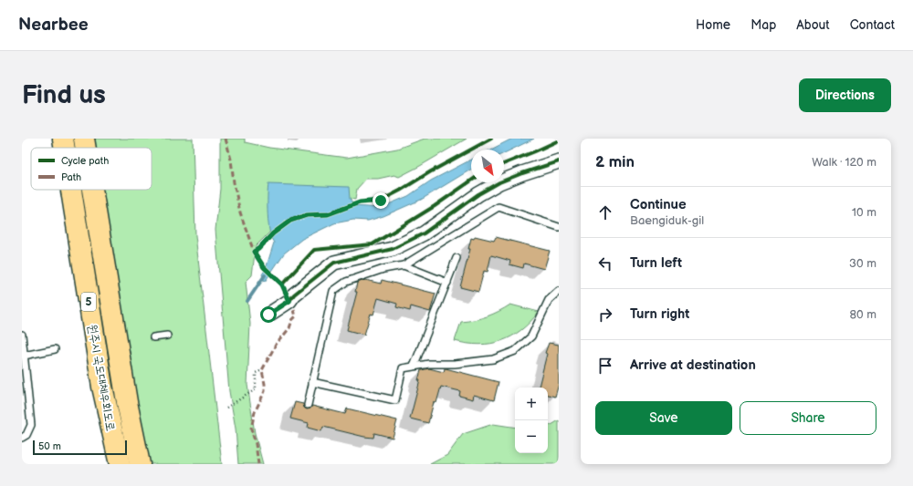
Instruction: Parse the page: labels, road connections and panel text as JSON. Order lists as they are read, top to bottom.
{
  "streets": {
    "highway": ["5", "원주시 국도대체우회도로"]
  },
  "legend": ["Cycle path", "Path"],
  "scale_bar": "50 m",
  "north": "bottom right",
  "page": {
    "header": "Nearbee",
    "nav": [
      "Home",
      "Map",
      "About",
      "Contact"
    ],
    "buttons": [
      "Directions",
      ["Save", "Share"]
    ],
    "title": "Find us",
    "heading": ["2 min", "Walk · 120 m"],
    "list": [
      ["Continue", "Baengiduk-gil", "10 m"],
      ["Turn left", "30 m"],
      ["Turn right", "80 m"],
      "Arrive at destination"
    ],
    "map_buttons": ["+", "−"],
    "scale": "50 m"
  }
}
